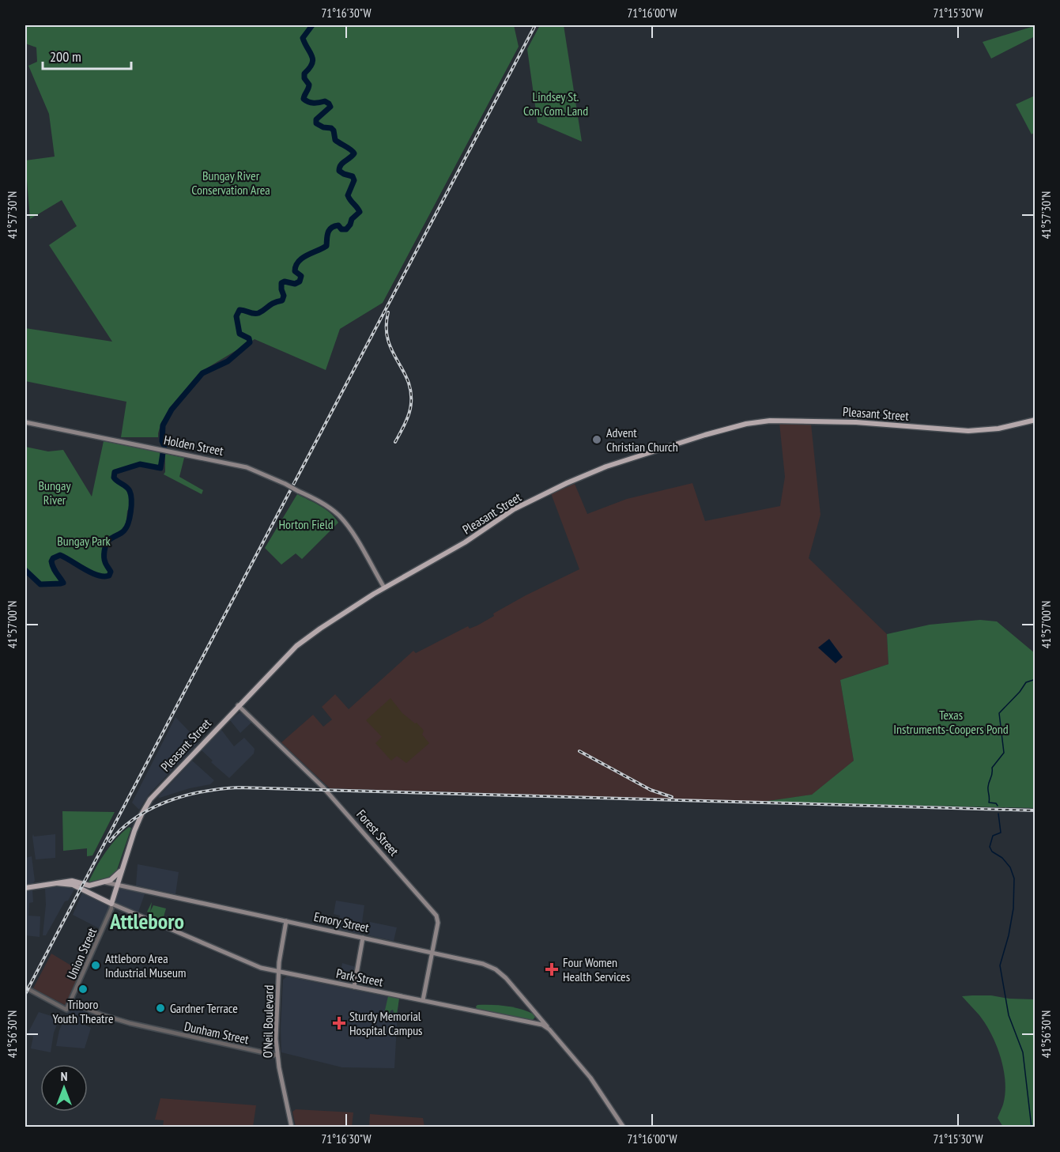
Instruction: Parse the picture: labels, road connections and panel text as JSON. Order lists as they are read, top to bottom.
{
  "streets": {
    "highway": ["Pleasant Street", "Park Street"],
    "main road": [
      "Holden Street",
      "Forest Street",
      "Emory Street",
      "O'Neil Boulevard"
    ],
    "street": ["Union Street", "Dunham Street"]
  },
  "crossings": [
    ["Pleasant Street", "Holden Street"],
    ["Pleasant Street", "Forest Street"],
    ["Pleasant Street", "Emory Street"],
    ["Pleasant Street", "Union Street"],
    ["Pleasant Street", "Park Street"],
    ["Forest Street", "Emory Street"],
    ["Forest Street", "Park Street"],
    ["Emory Street", "Park Street"],
    ["Emory Street", "O'Neil Boulevard"],
    ["Union Street", "Park Street"],
    ["Union Street", "Dunham Street"],
    ["Park Street", "O'Neil Boulevard"],
    ["O'Neil Boulevard", "Dunham Street"]
  ],
  "districts": ["Attleboro"],
  "parks": [
    "Lindsey St. Con. Com. Land",
    "Bungay River Conservation Area",
    "Bungay River",
    "Horton Field",
    "Bungay Park",
    "Texas Instruments-Coopers Pond"
  ],
  "places": {
    "other": [
      "Advent Christian Church",
      "Attleboro Area Industrial Museum",
      "Triboro Youth Theatre",
      "Gardner Terrace"
    ],
    "health": ["Four Women Health Services", "Sturdy Memorial Hospital Campus"]
  },
  "scale_bar": "200 m",
  "north": "top",
  "coordinates": [
    "71°16'30\"W",
    "71°16'00\"W",
    "71°15'30\"W",
    "41°57'30\"N",
    "41°57'00\"N",
    "41°56'30\"N"
  ]
}
